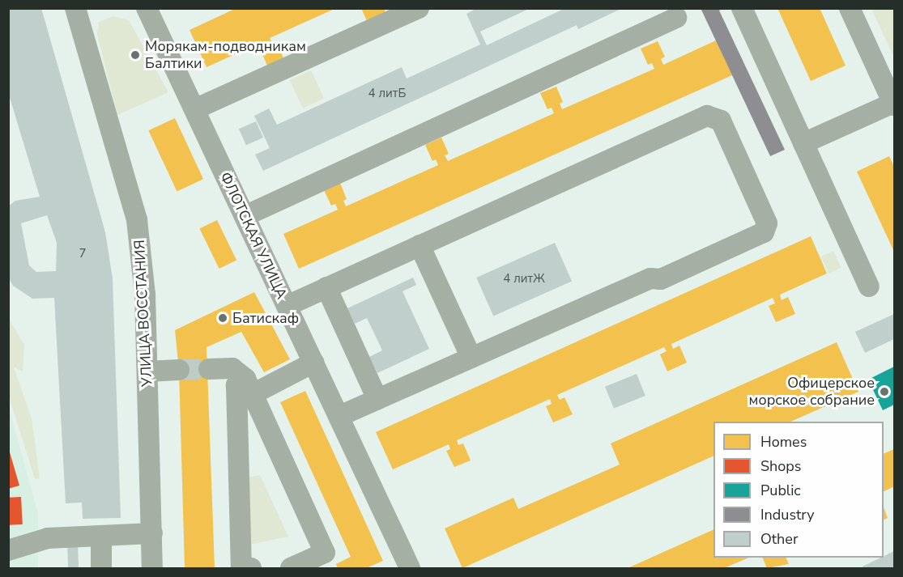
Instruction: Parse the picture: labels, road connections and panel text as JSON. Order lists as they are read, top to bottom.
{
  "streets": {
    "street": ["ФЛОТСКАЯ УЛИЦА", "УЛИЦА ВОССТАНИЯ"]
  },
  "places": ["Морякам-подводникам Балтики", "Батискаф", "Офицерское морское собрание"],
  "house_numbers": ["4 литБ", "7", "4 литЖ"],
  "legend": [
    "Homes",
    "Shops",
    "Public",
    "Industry",
    "Other"
  ]
}
